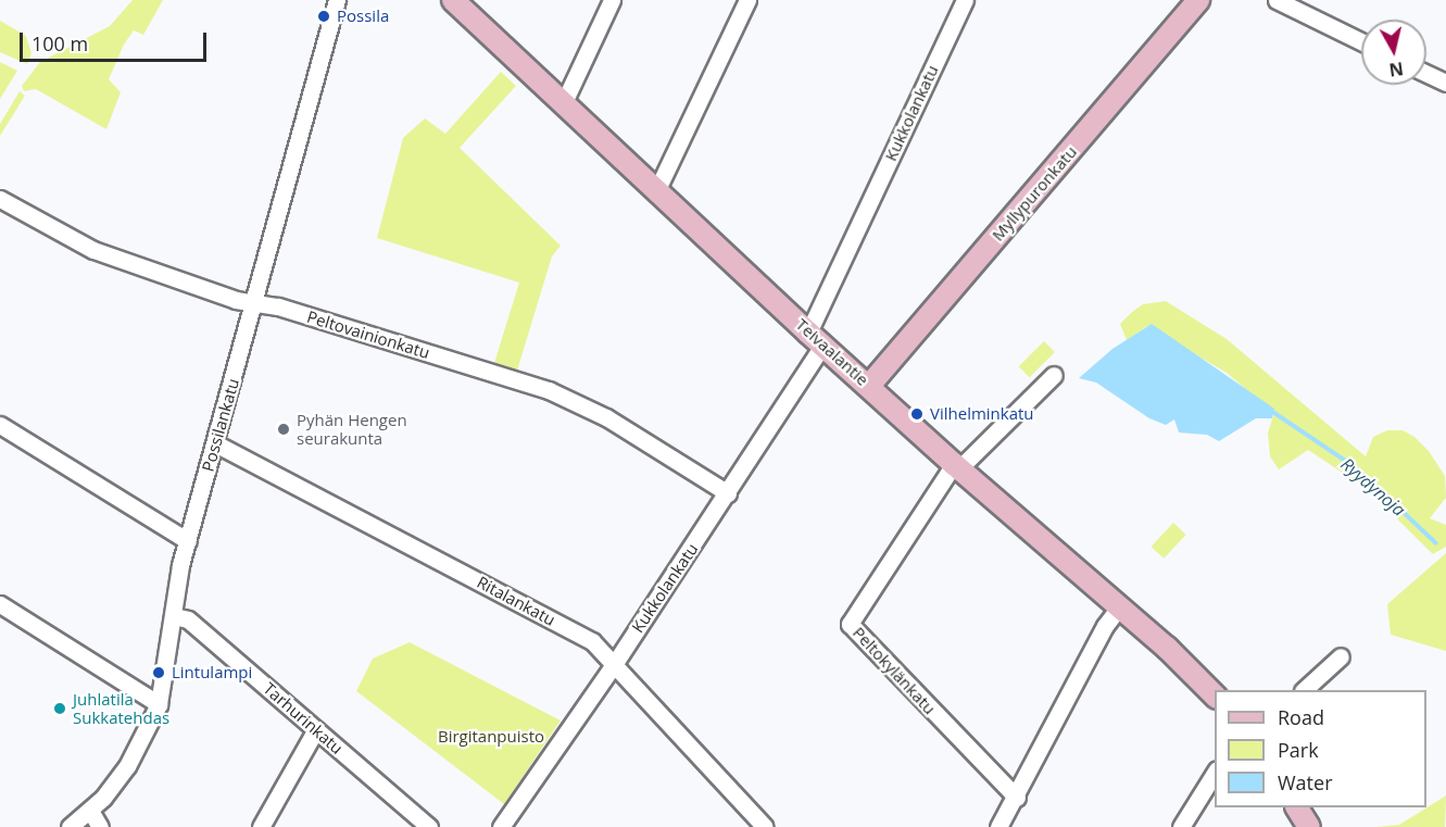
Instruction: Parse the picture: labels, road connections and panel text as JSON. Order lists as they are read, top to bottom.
{
  "streets": {
    "main road": ["Myllypuronkatu", "Teivaalantie"],
    "street": [
      "Kukkolankatu",
      "Peltovainionkatu",
      "Possilankatu",
      "Ritalankatu",
      "Peltokylänkatu",
      "Tarhurinkatu"
    ]
  },
  "crossings": [
    ["Kukkolankatu", "Peltovainionkatu"],
    ["Kukkolankatu", "Teivaalantie"],
    ["Kukkolankatu", "Ritalankatu"],
    ["Myllypuronkatu", "Teivaalantie"],
    ["Peltovainionkatu", "Possilankatu"],
    ["Teivaalantie", "Peltokylänkatu"],
    ["Possilankatu", "Ritalankatu"],
    ["Possilankatu", "Tarhurinkatu"]
  ],
  "water": ["Ryydynoja"],
  "parks": ["Birgitanpuisto"],
  "places": [
    "Possila",
    "Vilhelminkatu",
    "Pyhän Hengen seurakunta",
    "Lintulampi",
    "Juhlatila Sukkatehdas"
  ],
  "legend": ["Road", "Park", "Water"],
  "scale_bar": "100 m",
  "north": "bottom"
}
